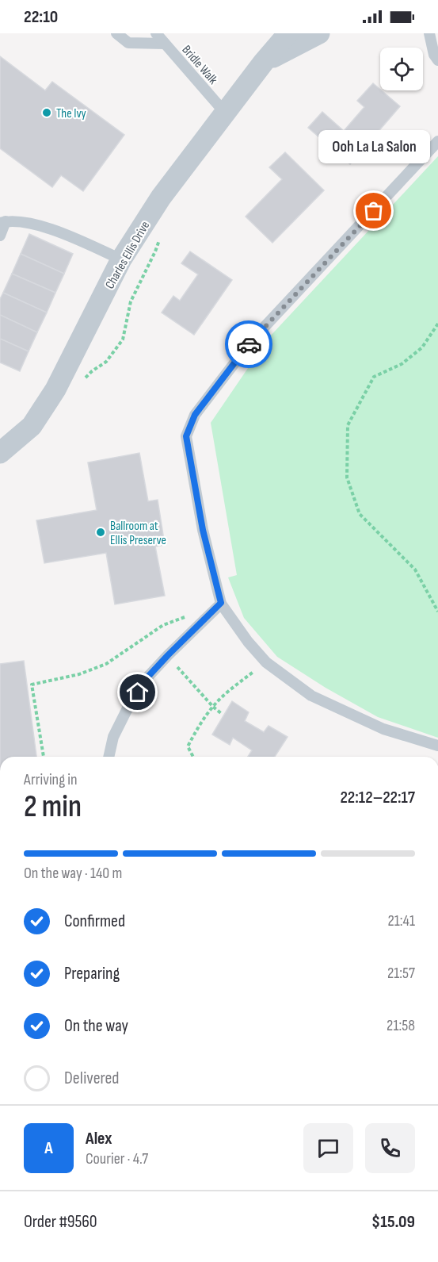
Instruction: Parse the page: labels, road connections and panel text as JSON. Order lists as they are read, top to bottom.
{
  "streets": {
    "street": ["Charles Ellis Drive"],
    "lane": ["Bridle Walk"]
  },
  "crossings": [
    ["Bridle Walk", "Charles Ellis Drive"]
  ],
  "places": ["The Ivy", "Ooh La La Salon", "Ballroom at Ellis Preserve"],
  "page": {
    "status": "22:10",
    "bubble": "Ooh La La Salon",
    "heading": ["2 min", "Arriving in", "22:12–22:17"],
    "panel": [
      "Alex",
      "Courier · 4.7",
      "Order #9560",
      "$15.09"
    ],
    "bar": "On the way · 140 m",
    "list": [
      ["Confirmed", "21:41"],
      ["Preparing", "21:57"],
      ["On the way", "21:58"],
      "Delivered"
    ],
    "round": "A"
  }
}
